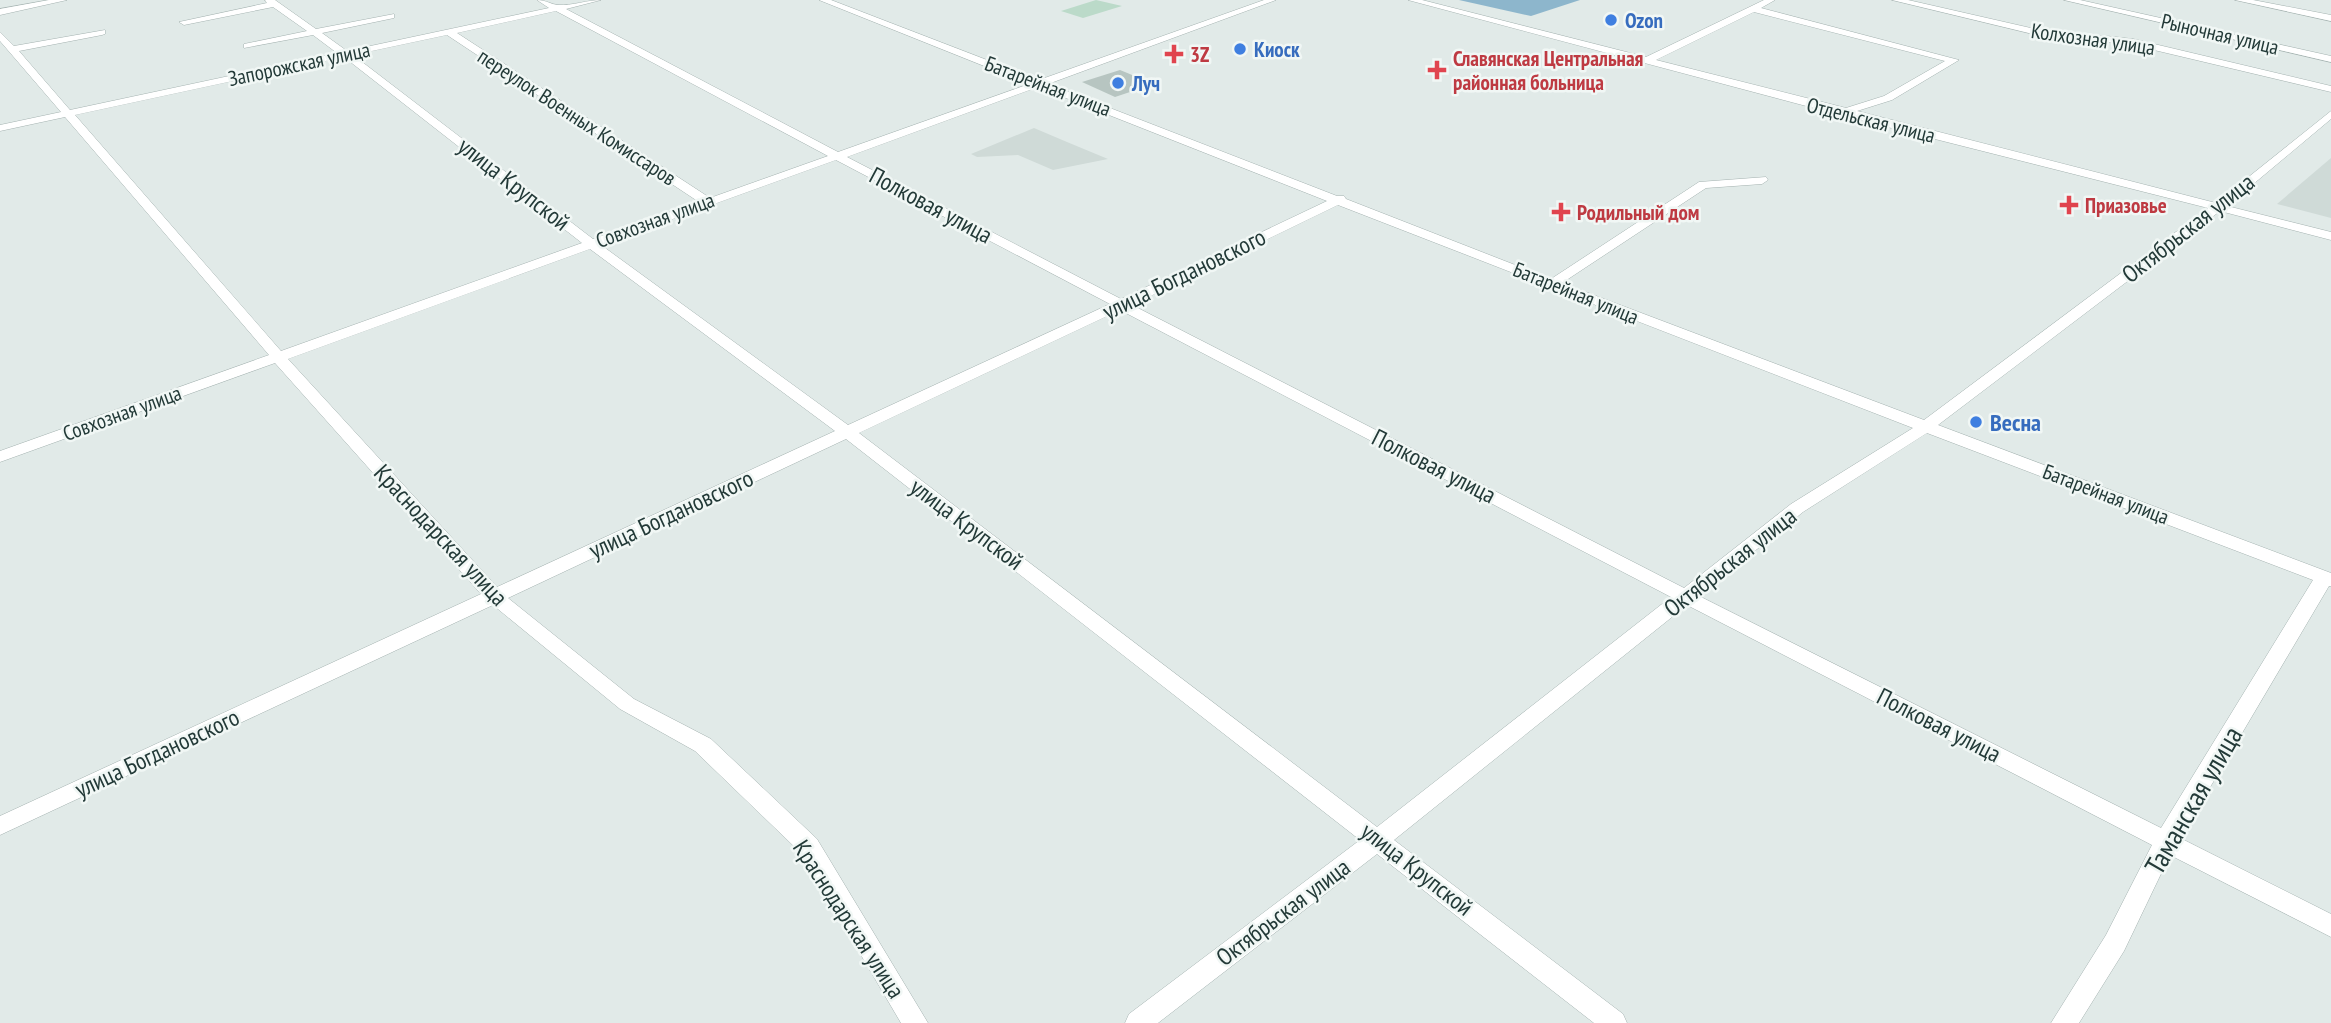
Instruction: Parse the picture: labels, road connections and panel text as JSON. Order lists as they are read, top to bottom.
{
  "streets": {
    "street": [
      "Рыночная улица",
      "Колхозная улица",
      "Запорожская улица",
      "Батарейная улица",
      "переулок Военных Комиссаров",
      "Отдельская улица",
      "улица Крупской",
      "Полковая улица",
      "Совхозная улица",
      "Октябрьская улица",
      "улица Богдановского",
      "Краснодарская улица",
      "Таманская улица"
    ]
  },
  "crossings": [
    ["Запорожская улица", "переулок Военных Комиссаров"],
    ["Запорожская улица", "улица Крупской"],
    ["Запорожская улица", "Полковая улица"],
    ["Запорожская улица", "Краснодарская улица"],
    ["Батарейная улица", "Совхозная улица"],
    ["Батарейная улица", "Октябрьская улица"],
    ["Батарейная улица", "улица Богдановского"],
    ["Батарейная улица", "Таманская улица"],
    ["переулок Военных Комиссаров", "Совхозная улица"],
    ["Отдельская улица", "Октябрьская улица"],
    ["улица Крупской", "Совхозная улица"],
    ["улица Крупской", "Октябрьская улица"],
    ["улица Крупской", "улица Богдановского"],
    ["Полковая улица", "Совхозная улица"],
    ["Полковая улица", "Октябрьская улица"],
    ["Полковая улица", "улица Богдановского"],
    ["Полковая улица", "Таманская улица"],
    ["Совхозная улица", "Краснодарская улица"],
    ["улица Богдановского", "Краснодарская улица"]
  ],
  "places": {
    "other": [
      "Ozon",
      "Киоск",
      "Луч",
      "Весна"
    ],
    "health": [
      "3Z",
      "Славянская Центральная районная больница",
      "Приазовье",
      "Родильный дом"
    ]
  }
}
